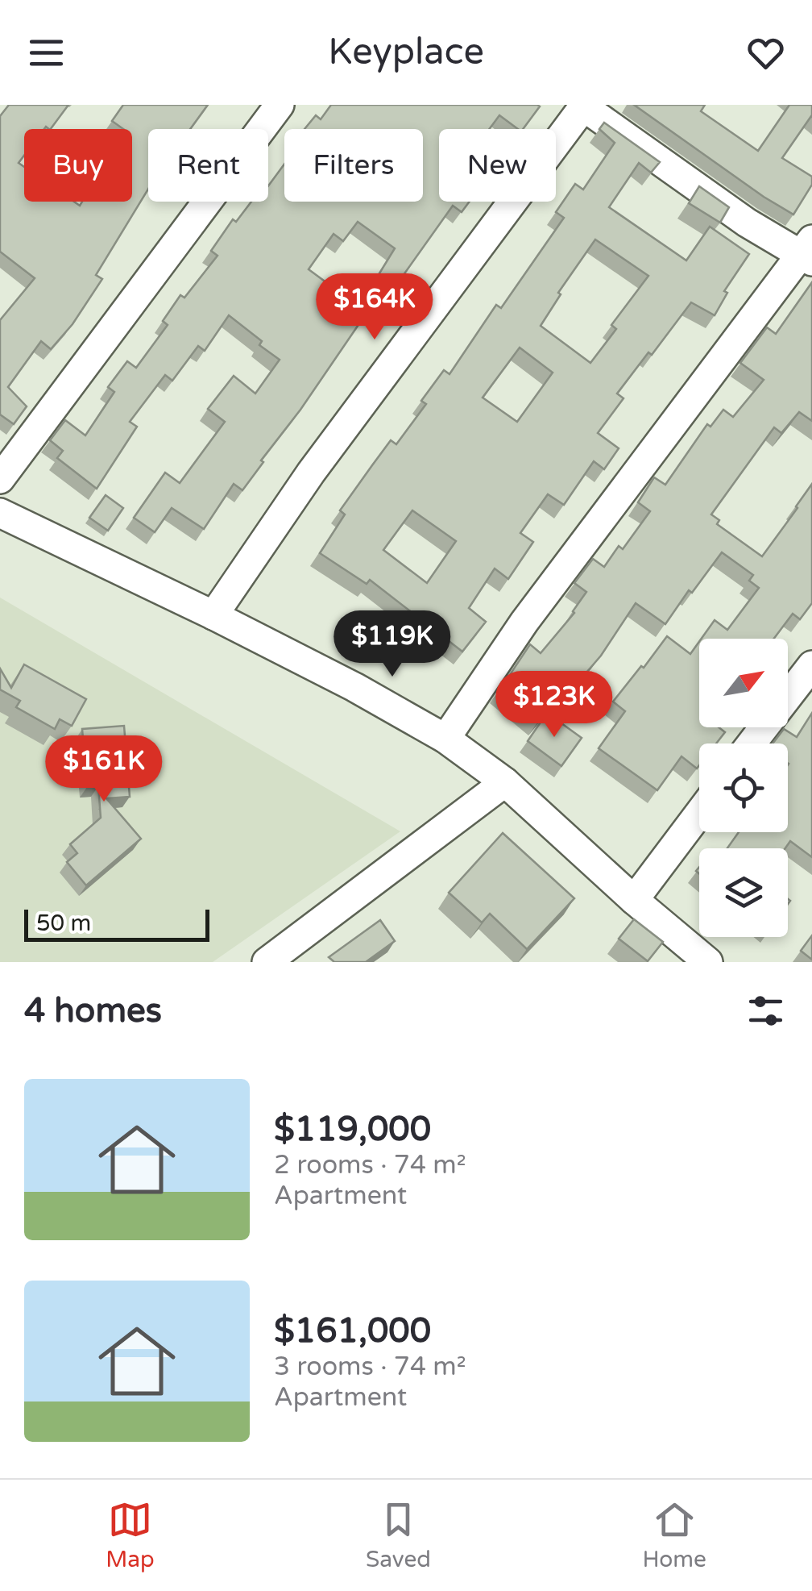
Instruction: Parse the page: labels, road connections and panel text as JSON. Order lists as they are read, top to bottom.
{
  "scale_bar": "50 m",
  "north": "top right",
  "page": {
    "header": "Keyplace",
    "chip": [
      "Buy",
      "Rent",
      "Filters",
      "New"
    ],
    "price": [
      "$164K",
      "$119K",
      "$123K",
      "$161K"
    ],
    "scale": "50 m",
    "heading": "4 homes",
    "list": [
      {
        "name": "$119,000",
        "note": "2 rooms · 74 m² · Apartment"
      },
      {
        "name": "$161,000",
        "note": "3 rooms · 74 m² · Apartment"
      }
    ],
    "tabs": ["Map", "Saved", "Home"]
  }
}
